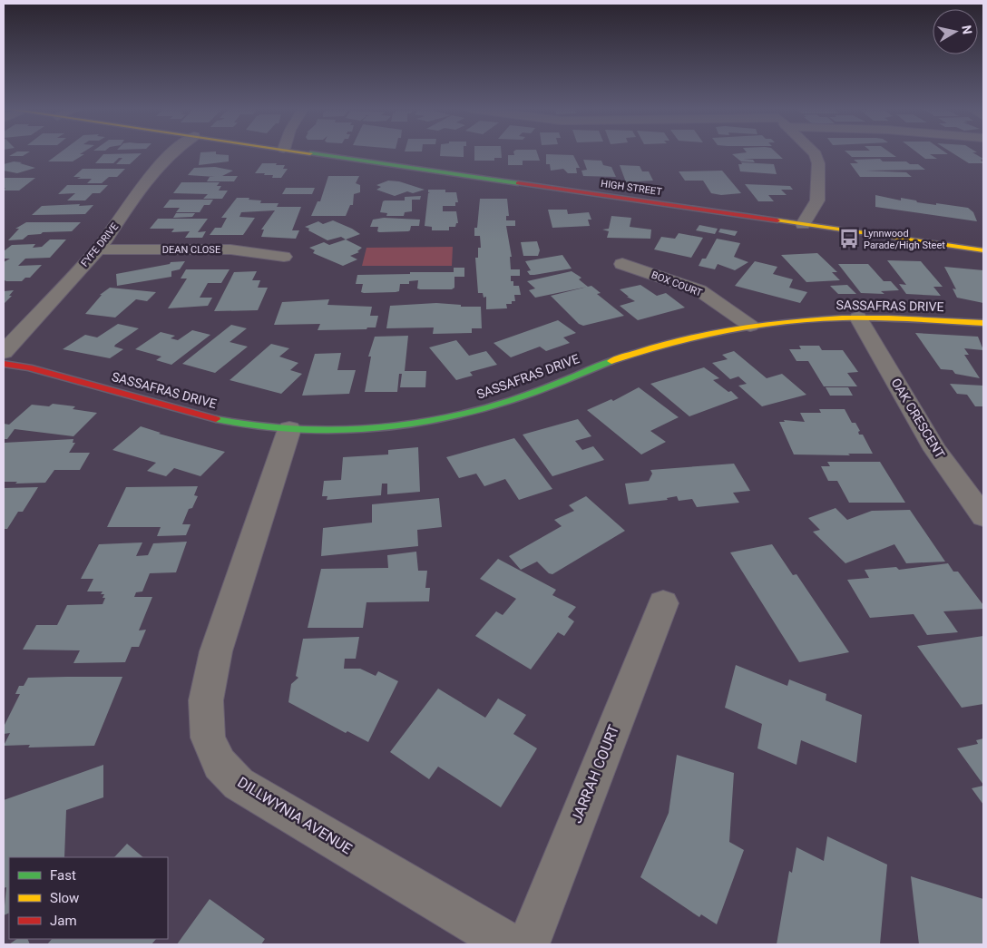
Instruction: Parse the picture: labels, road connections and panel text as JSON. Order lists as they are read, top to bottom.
{
  "streets": {
    "main road": ["HIGH STREET", "SASSAFRAS DRIVE"],
    "street": [
      "FYFE DRIVE",
      "DEAN CLOSE",
      "BOX COURT",
      "OAK CRESCENT",
      "JARRAH COURT",
      "DILLWYNIA AVENUE"
    ]
  },
  "crossings": [
    ["FYFE DRIVE", "DEAN CLOSE"],
    ["BOX COURT", "SASSAFRAS DRIVE"],
    ["SASSAFRAS DRIVE", "OAK CRESCENT"],
    ["SASSAFRAS DRIVE", "DILLWYNIA AVENUE"]
  ],
  "places": {
    "bus stop": ["Lynnwood Parade/High Steet"]
  },
  "legend": ["Fast", "Slow", "Jam"],
  "north": "right"
}
